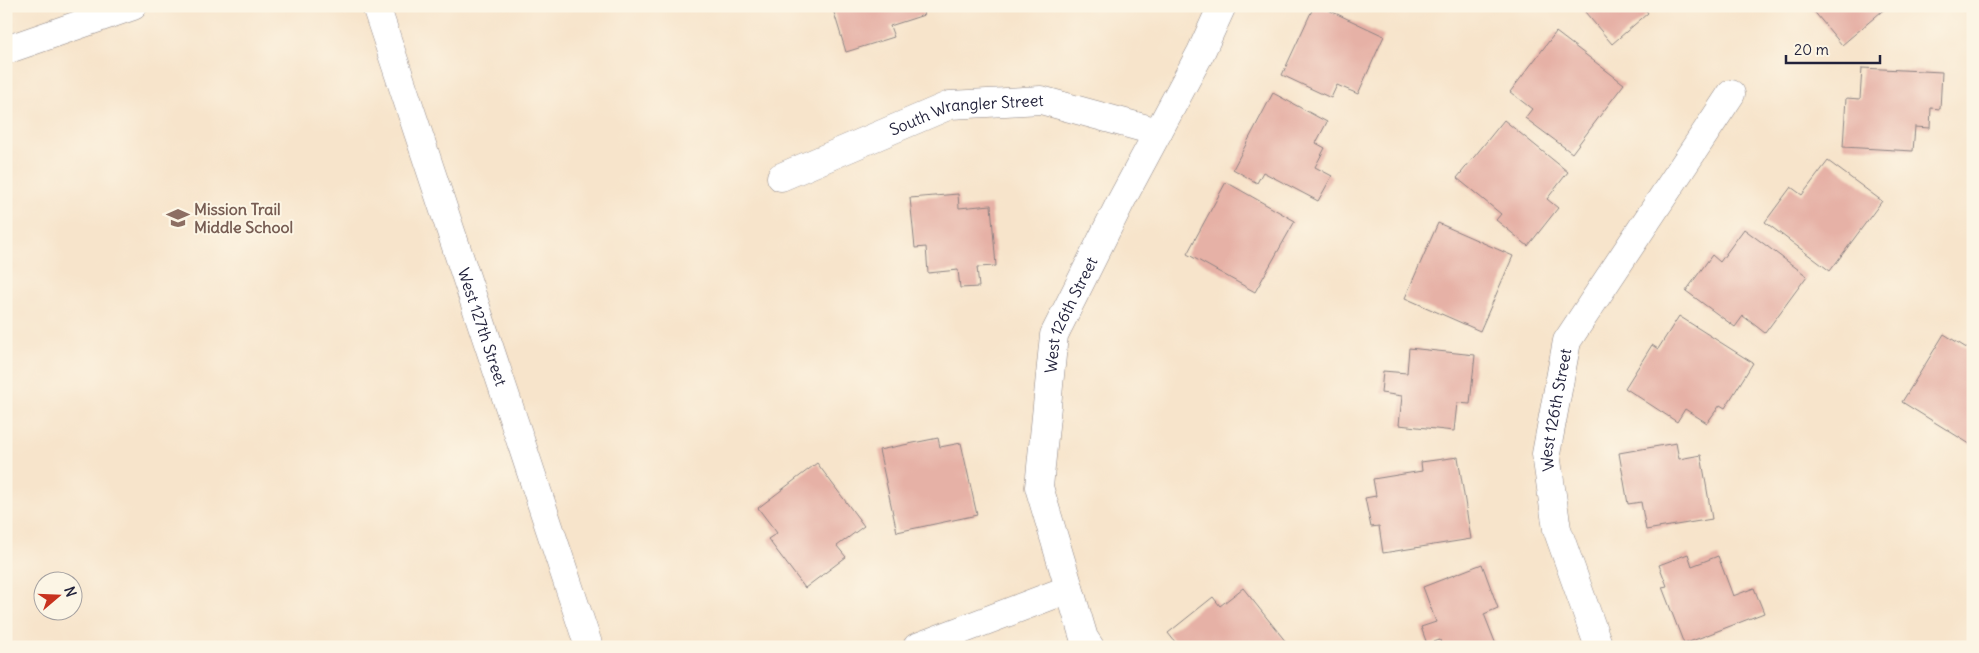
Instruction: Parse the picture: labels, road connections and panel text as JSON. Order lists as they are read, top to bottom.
{
  "streets": {
    "street": ["South Wrangler Street", "West 126th Street", "West 127th Street"]
  },
  "crossings": [
    ["South Wrangler Street", "West 126th Street"]
  ],
  "places": {
    "school or university": ["Mission Trail Middle School"]
  },
  "scale_bar": "20 m",
  "north": "right"
}
